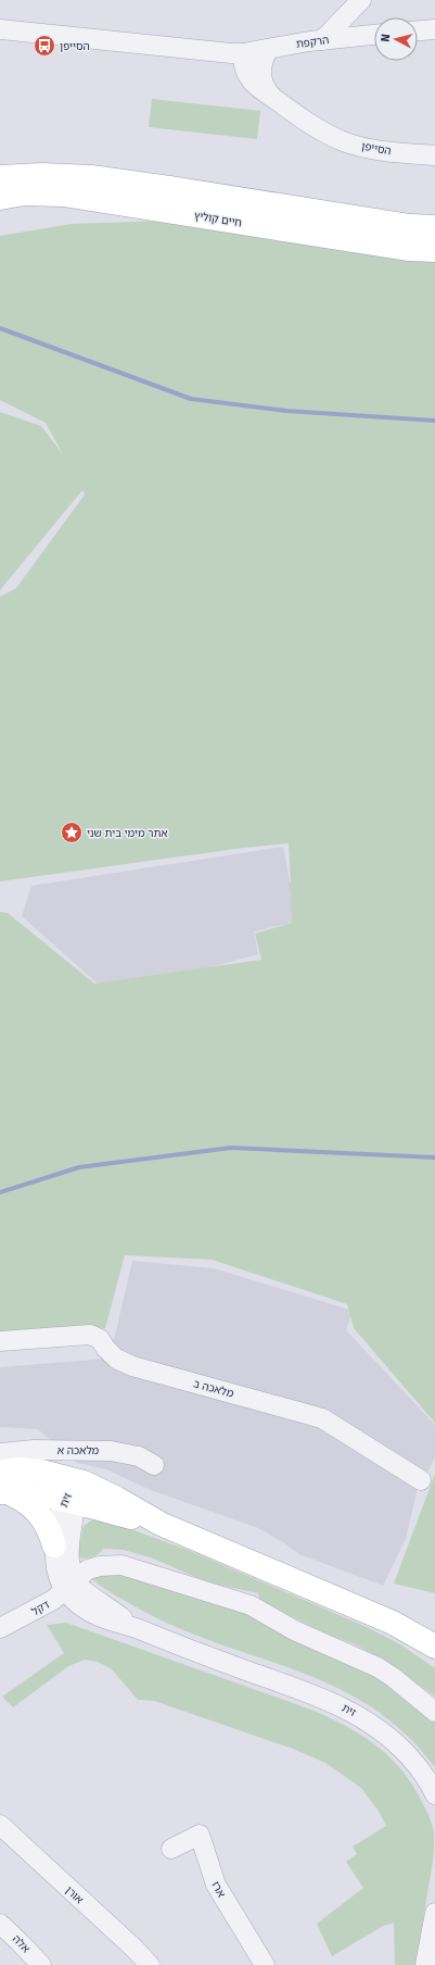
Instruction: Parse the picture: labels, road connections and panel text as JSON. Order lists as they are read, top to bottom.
{
  "streets": {
    "main road": ["חיים קוליץ"],
    "street": [
      "הרקפת",
      "הסייפן",
      "מלאכה ב",
      "מלאכה א",
      "זית",
      "דקל",
      "ארז",
      "אורן",
      "אלה"
    ]
  },
  "crossings": [
    ["הרקפת", "הסייפן"],
    ["זית", "דקל"]
  ],
  "places": {
    "bus stop": ["הסייפן"],
    "place": ["אתר מימי בית שני"]
  },
  "north": "left"
}
